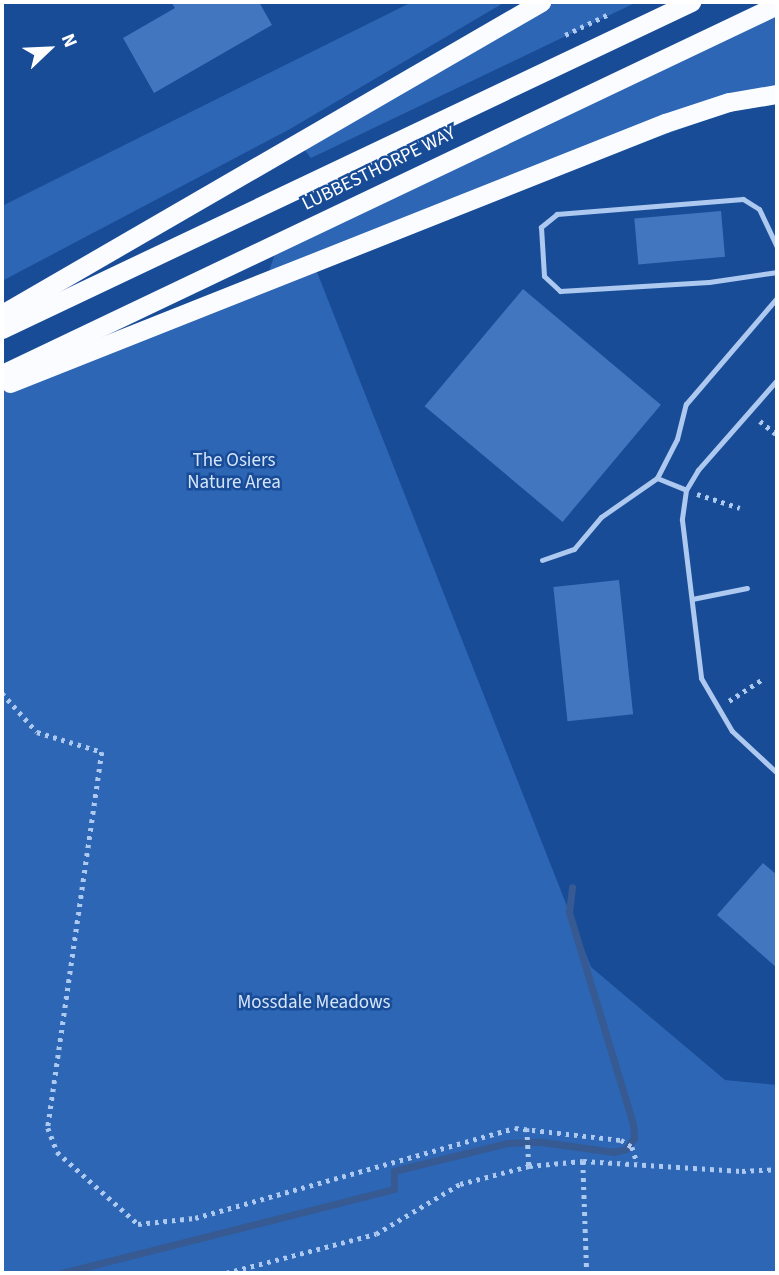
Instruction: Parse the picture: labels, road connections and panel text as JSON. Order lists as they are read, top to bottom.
{
  "streets": {
    "highway": ["LUBBESTHORPE WAY"]
  },
  "parks": ["The Osiers Nature Area", "Mossdale Meadows"],
  "north": "top right"
}
